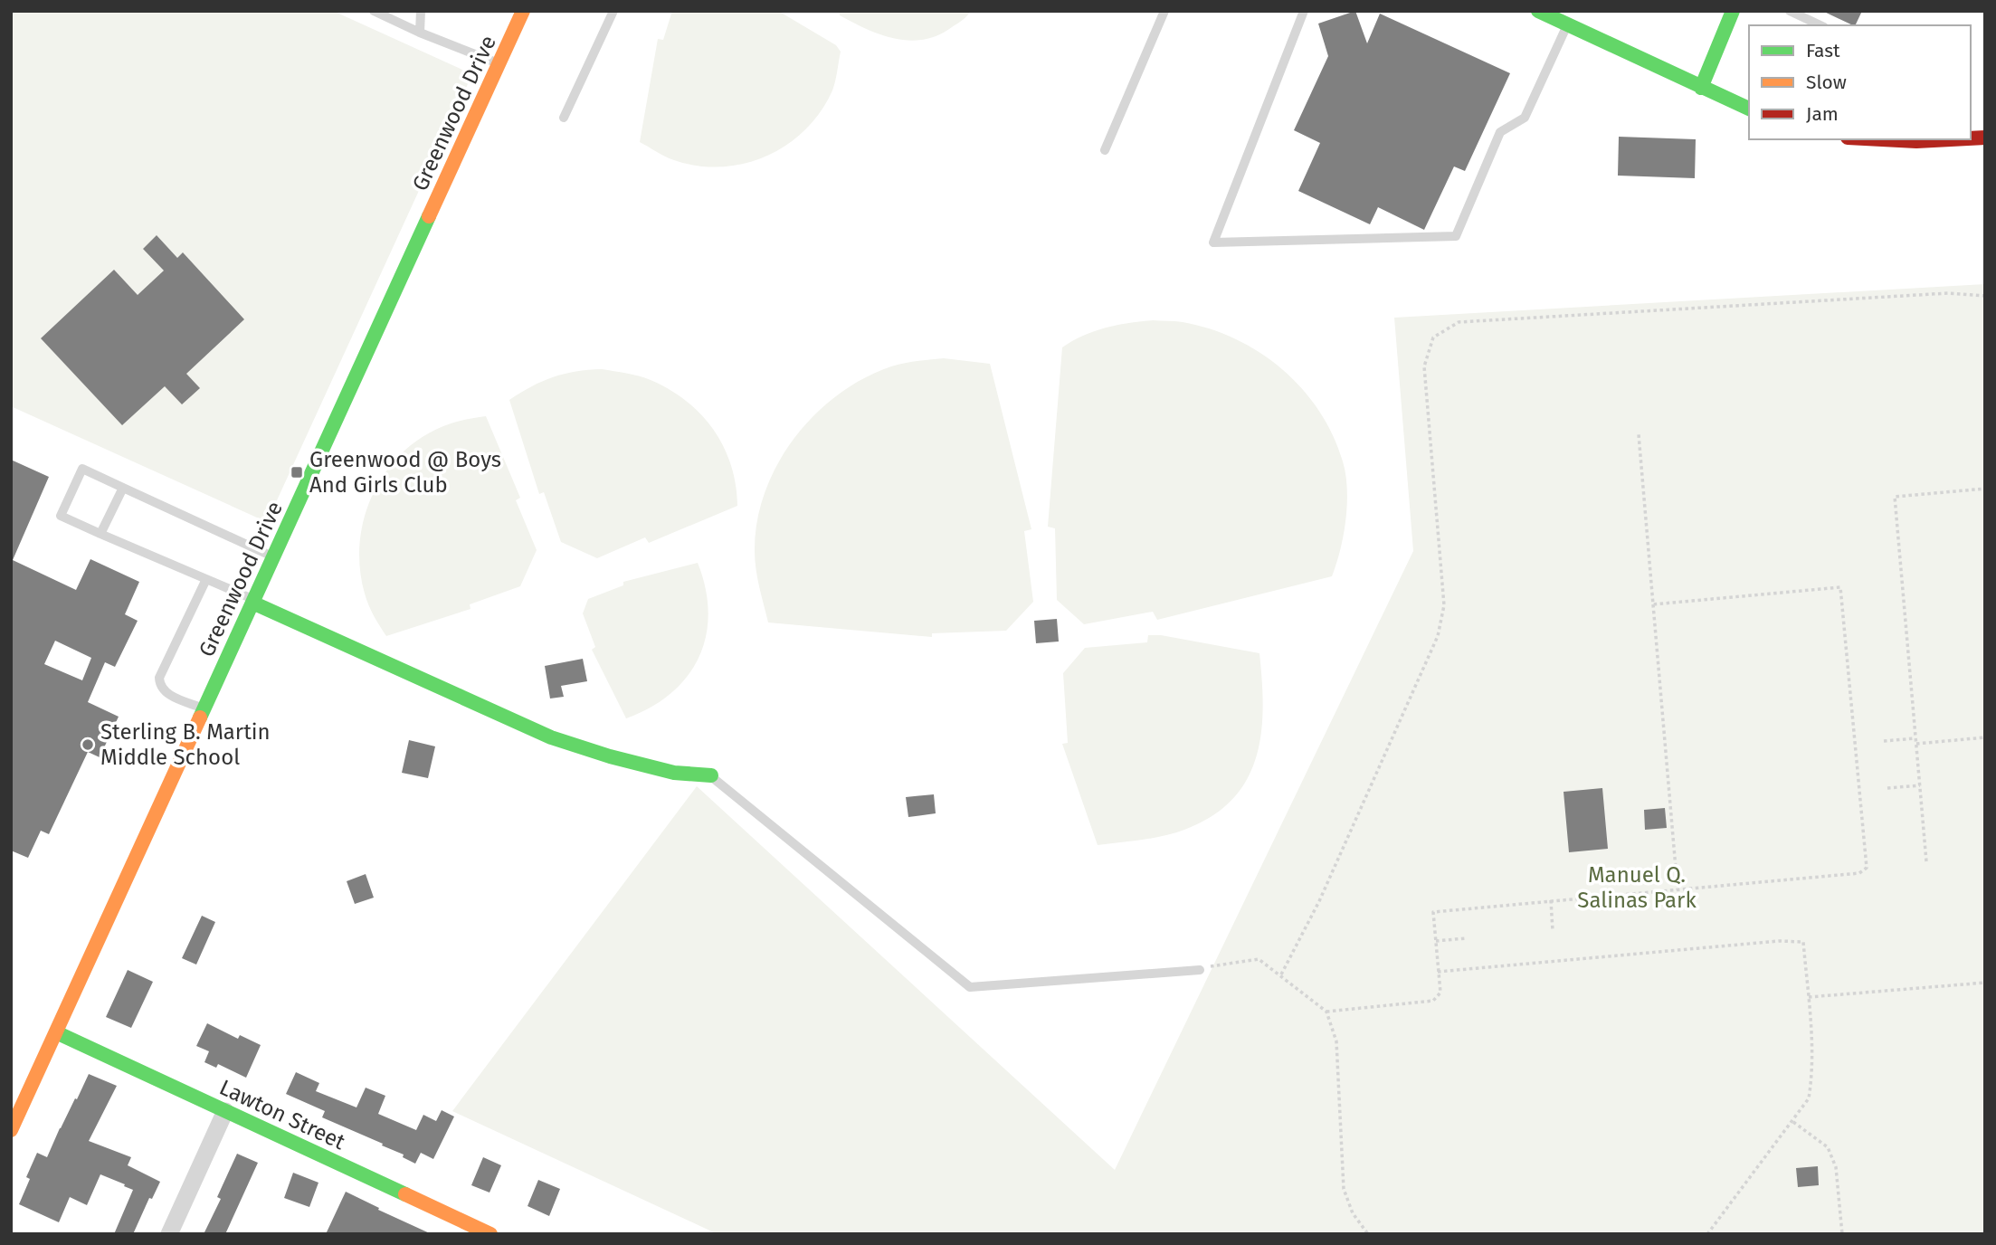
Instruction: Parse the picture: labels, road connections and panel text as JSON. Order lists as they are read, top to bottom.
{
  "streets": {
    "main road": ["Greenwood Drive", "Lawton Street"]
  },
  "crossings": [
    ["Greenwood Drive", "Lawton Street"]
  ],
  "parks": ["Manuel Q. Salinas Park"],
  "places": {
    "transit": ["Greenwood @ Boys And Girls Club"],
    "other": ["Sterling B. Martin Middle School"]
  },
  "legend": ["Fast", "Slow", "Jam"]
}
